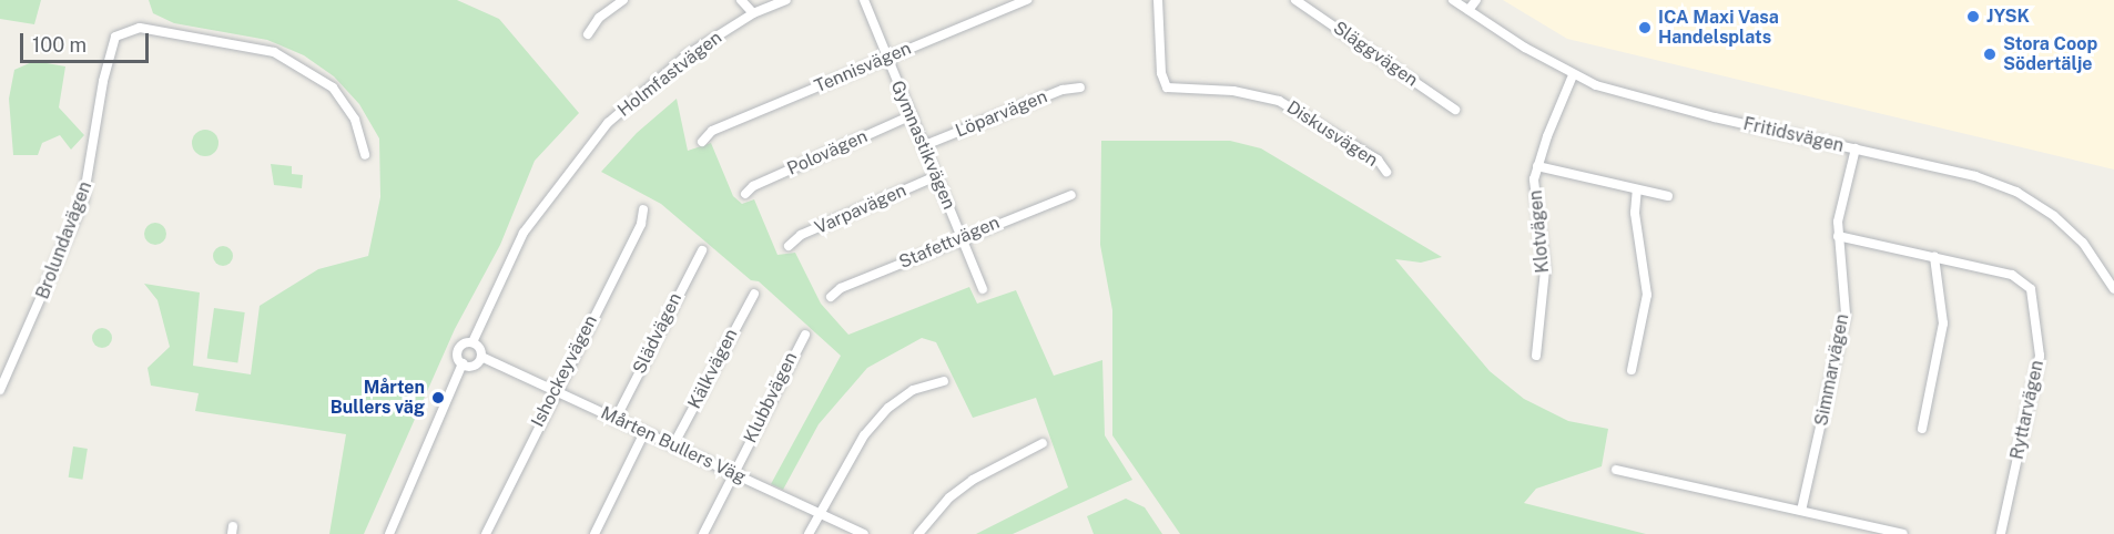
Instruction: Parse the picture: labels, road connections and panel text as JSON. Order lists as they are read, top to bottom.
{
  "streets": {
    "street": [
      "Släggvägen",
      "Tennisvägen",
      "Holmfastvägen",
      "Löparvägen",
      "Diskusvägen",
      "Fritidsvägen",
      "Gymnastikvägen",
      "Polovägen",
      "Varpavägen",
      "Klotvägen",
      "Brolundavägen",
      "Stafettvägen",
      "Slädvägen",
      "Kälkvägen",
      "Simmarvägen",
      "Ishockeyvägen",
      "Klubbvägen",
      "Ryttarvägen",
      "Mårten Bullers Väg"
    ]
  },
  "crossings": [
    ["Tennisvägen", "Gymnastikvägen"],
    ["Löparvägen", "Gymnastikvägen"],
    ["Fritidsvägen", "Klotvägen"],
    ["Fritidsvägen", "Simmarvägen"],
    ["Gymnastikvägen", "Polovägen"],
    ["Gymnastikvägen", "Varpavägen"],
    ["Gymnastikvägen", "Stafettvägen"],
    ["Slädvägen", "Mårten Bullers Väg"],
    ["Kälkvägen", "Mårten Bullers Väg"],
    ["Simmarvägen", "Ryttarvägen"],
    ["Ishockeyvägen", "Mårten Bullers Väg"],
    ["Klubbvägen", "Mårten Bullers Väg"]
  ],
  "places": [
    "JYSK",
    "ICA Maxi Vasa Handelsplats",
    "Stora Coop Södertälje",
    "Mårten Bullers väg"
  ],
  "scale_bar": "100 m"
}
